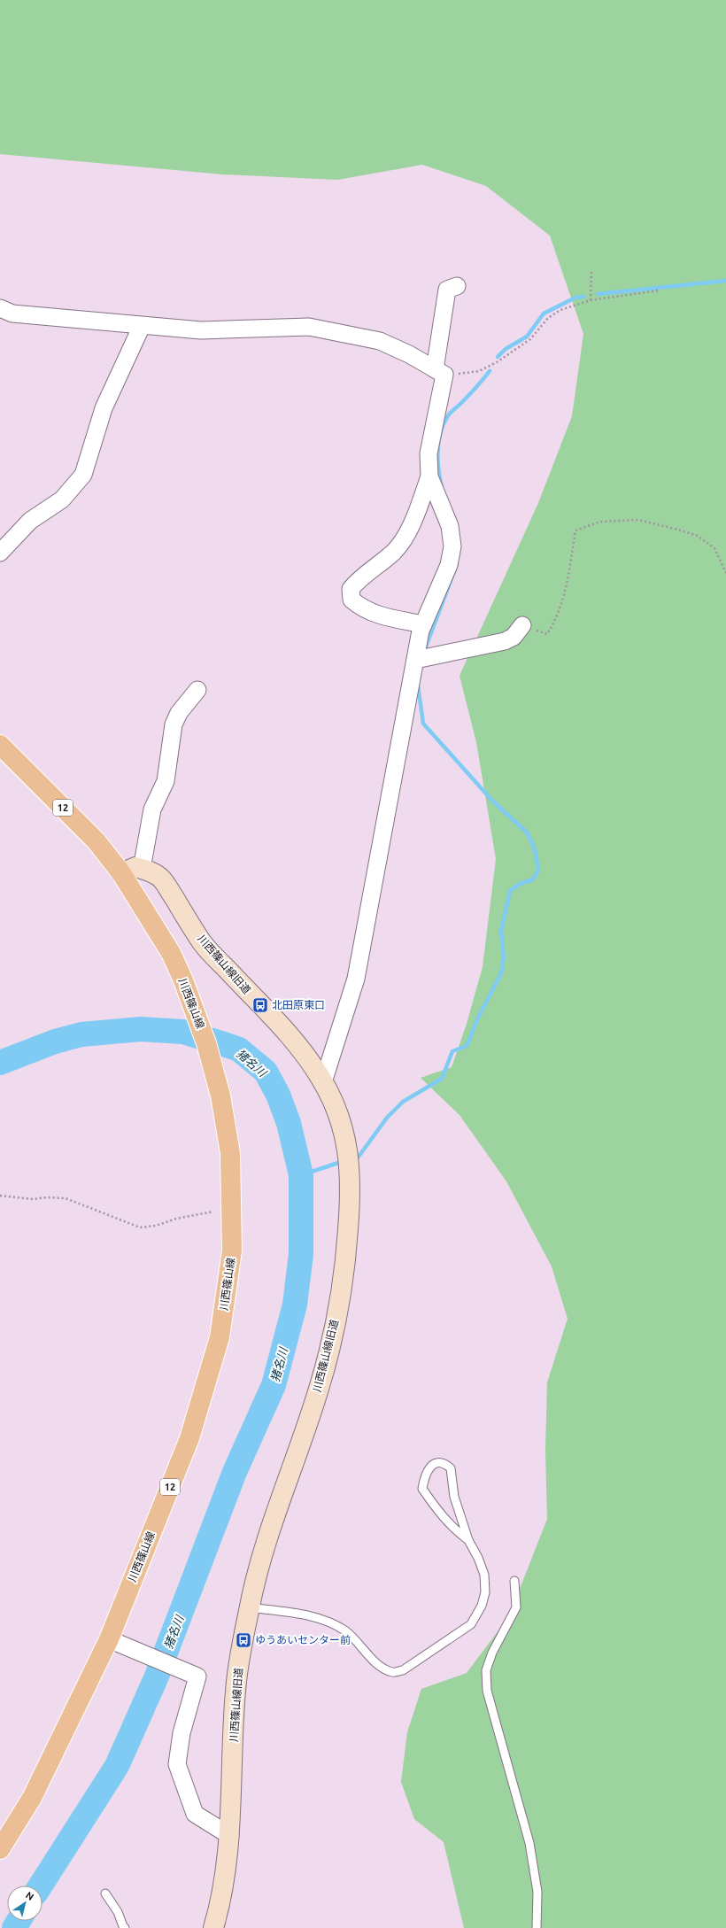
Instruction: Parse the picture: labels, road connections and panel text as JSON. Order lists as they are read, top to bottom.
{
  "streets": {
    "main road": ["12", "川西篠山線"],
    "street": ["川西篠山線旧道"]
  },
  "water": ["猪名川"],
  "places": {
    "bus stop": ["北田原東口", "ゆうあいセンター前"]
  },
  "north": "top right"
}
